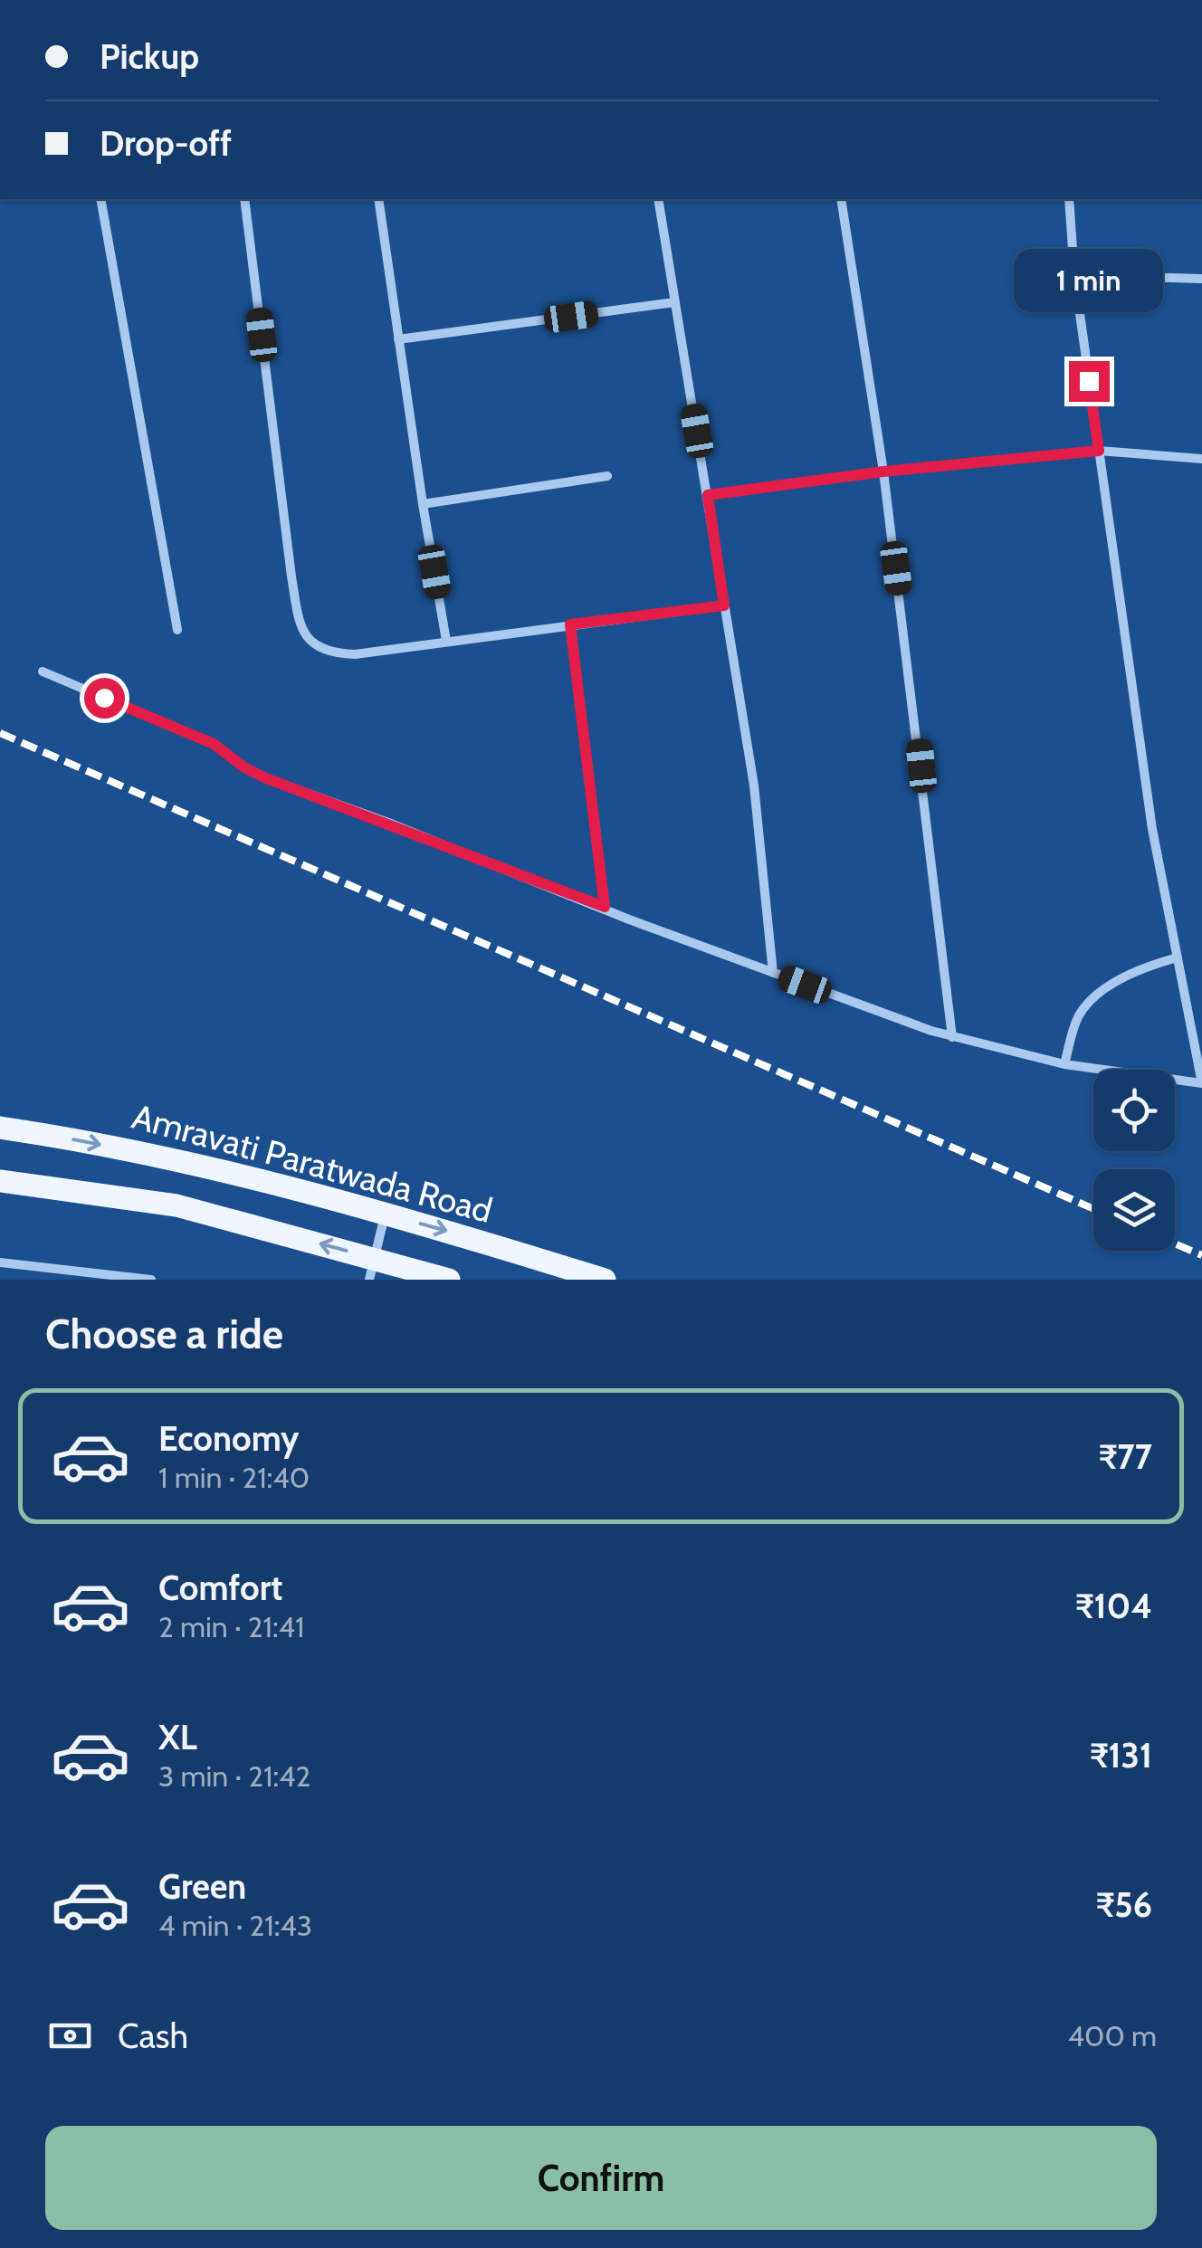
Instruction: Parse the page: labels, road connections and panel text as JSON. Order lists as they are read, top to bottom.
{
  "streets": {
    "main road": ["Amravati Paratwada Road"]
  },
  "page": {
    "banner": ["Pickup", "Drop-off"],
    "bubble": "1 min",
    "heading": "Choose a ride",
    "list": [
      {
        "name": "Economy",
        "note": "1 min · 21:40",
        "value": "₹77"
      },
      {
        "name": "Comfort",
        "note": "2 min · 21:41",
        "value": "₹104"
      },
      {
        "name": "XL",
        "note": "3 min · 21:42",
        "value": "₹131"
      },
      {
        "name": "Green",
        "note": "4 min · 21:43",
        "value": "₹56"
      }
    ],
    "pay": ["Cash", "400 m"],
    "buttons": "Confirm"
  }
}
